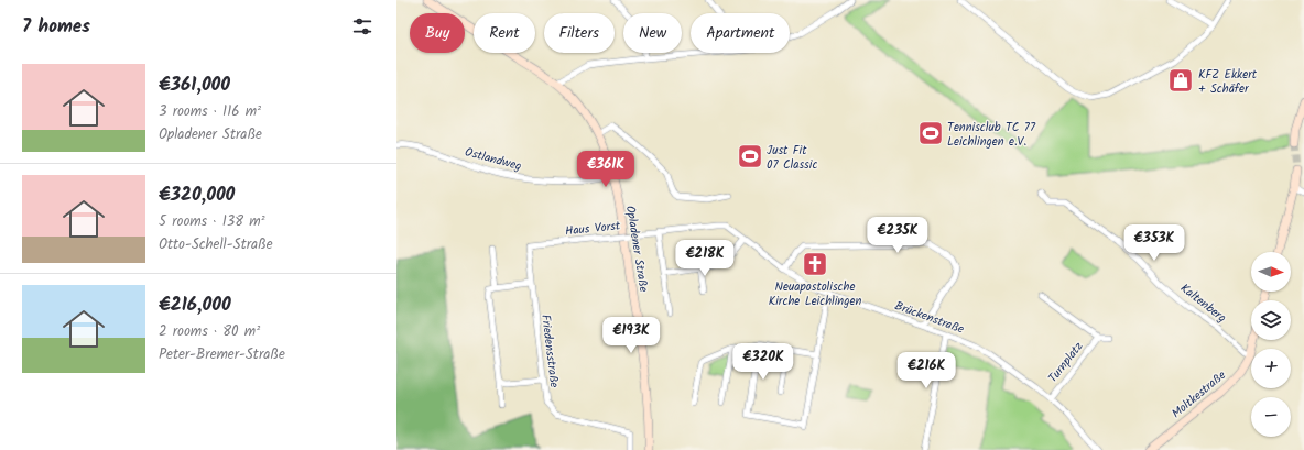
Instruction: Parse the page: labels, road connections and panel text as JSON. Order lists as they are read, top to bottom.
{
  "streets": {
    "main road": ["Opladener Straße", "Moltkestraße"],
    "street": [
      "Ostlandweg",
      "Haus Vorst",
      "Kaltenberg",
      "Brückenstraße",
      "Friedensstraße",
      "Turnplatz"
    ]
  },
  "crossings": [
    ["Ostlandweg", "Opladener Straße"],
    ["Haus Vorst", "Brückenstraße"],
    ["Haus Vorst", "Friedensstraße"],
    ["Kaltenberg", "Moltkestraße"],
    ["Brückenstraße", "Turnplatz"]
  ],
  "places": {
    "shop": ["KFZ Ekkert + Schäfer"],
    "sports": ["Tennisclub TC 77 Leichlingen e.V.", "Just Fit 07 Classic"],
    "church": ["Neuapostolische Kirche Leichlingen"]
  },
  "north": "right",
  "page": {
    "heading": "7 homes",
    "chip": [
      "Buy",
      "Rent",
      "Filters",
      "New",
      "Apartment"
    ],
    "list": [
      {
        "name": "€361,000",
        "note": "3 rooms · 116 m² · Opladener Straße"
      },
      {
        "name": "€320,000",
        "note": "5 rooms · 138 m² · Otto-Schell-Straße"
      },
      {
        "name": "€216,000",
        "note": "2 rooms · 80 m² · Peter-Bremer-Straße"
      }
    ],
    "price": [
      "€361K",
      "€235K",
      "€353K",
      "€218K",
      "€193K",
      "€320K",
      "€216K"
    ],
    "map_buttons": ["+", "−"]
  }
}
